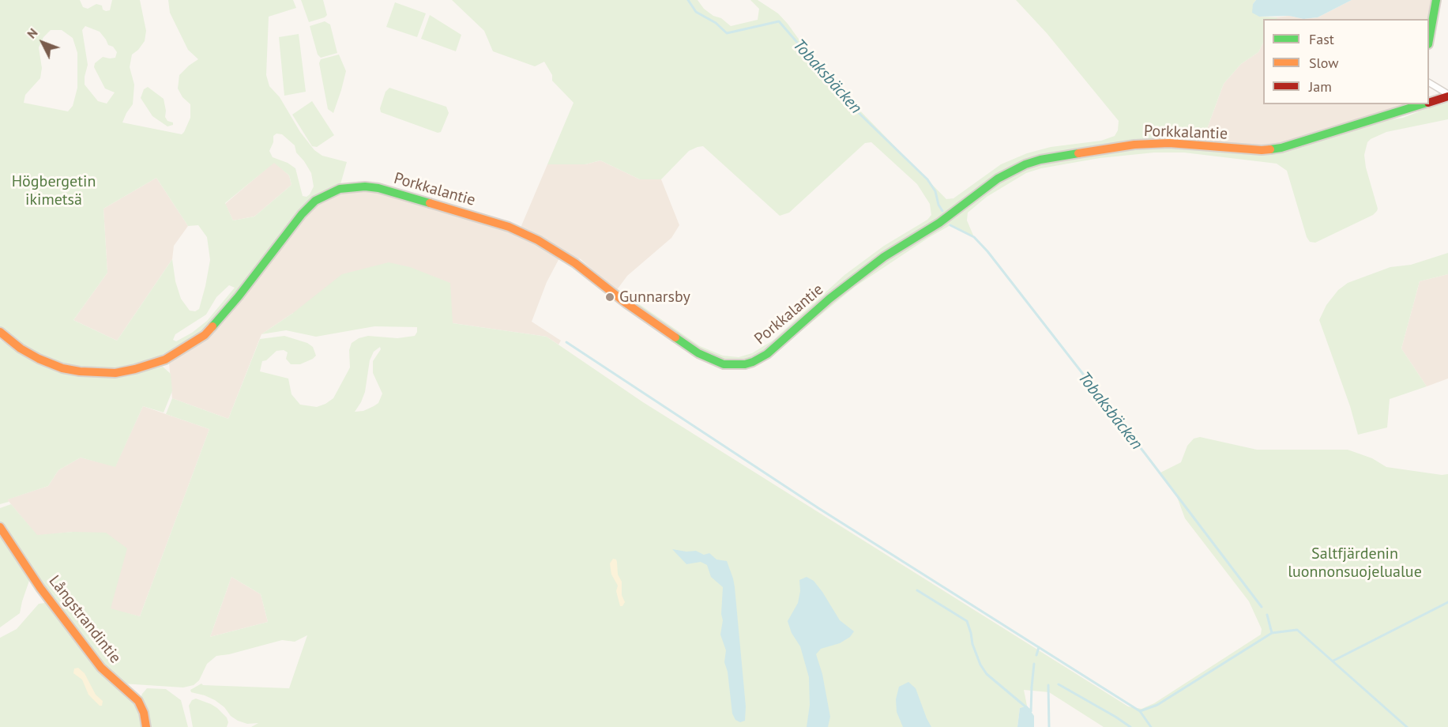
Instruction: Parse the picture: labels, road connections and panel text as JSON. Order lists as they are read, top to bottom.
{
  "streets": {
    "street": ["Porkkalantie", "Långstrandintie"]
  },
  "water": ["Tobaksbäcken"],
  "parks": ["Högbergetin ikimetsä", "Saltfjärdenin luonnonsuojelualue"],
  "places": ["Gunnarsby"],
  "legend": ["Fast", "Slow", "Jam"],
  "north": "top left"
}
